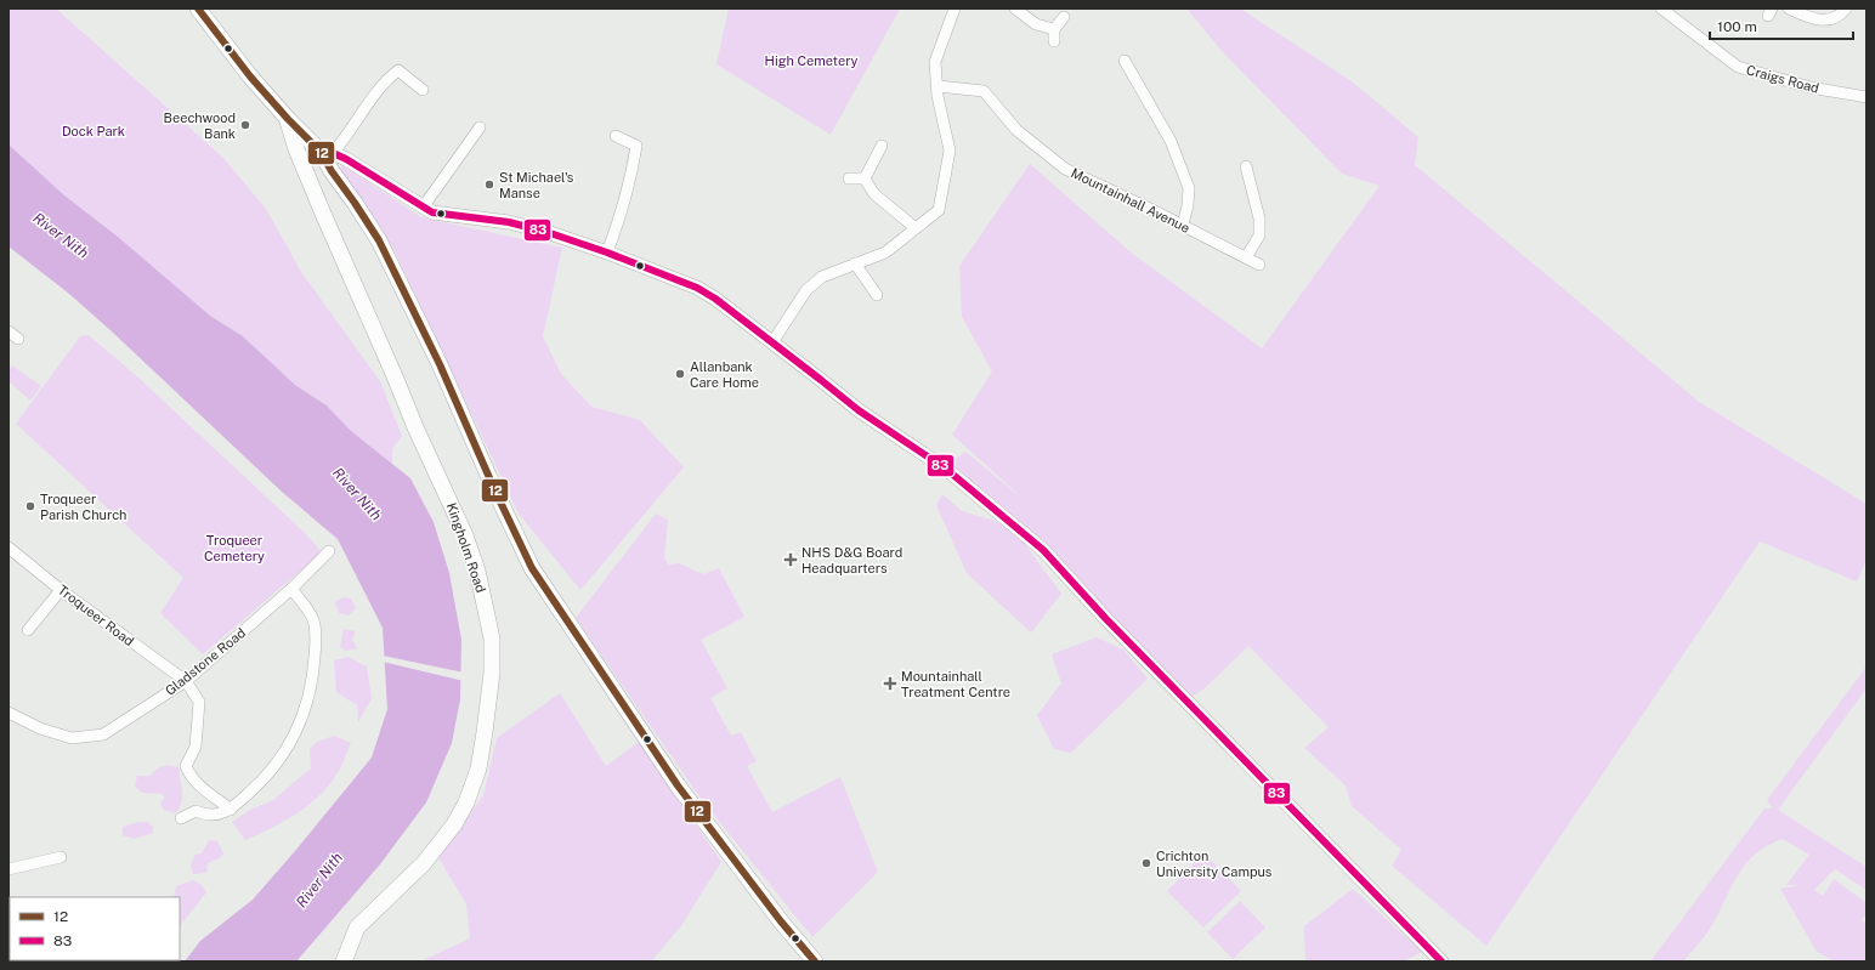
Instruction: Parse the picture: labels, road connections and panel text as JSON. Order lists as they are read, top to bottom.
{
  "streets": {
    "main road": ["Kingholm Road"],
    "street": [
      "Craigs Road",
      "Mountainhall Avenue",
      "Troqueer Road",
      "Gladstone Road"
    ]
  },
  "crossings": [
    ["Troqueer Road", "Gladstone Road"]
  ],
  "water": ["River Nith"],
  "parks": ["High Cemetery", "Dock Park", "Troqueer Cemetery"],
  "places": {
    "other": [
      "Beechwood Bank",
      "St Michael's Manse",
      "Allanbank Care Home",
      "Troqueer Parish Church",
      "Crichton University Campus"
    ],
    "health": ["NHS D&G Board Headquarters", "Mountainhall Treatment Centre"]
  },
  "lines": ["transit line 12", "transit line 83"],
  "legend": ["12", "83"],
  "scale_bar": "100 m"
}
